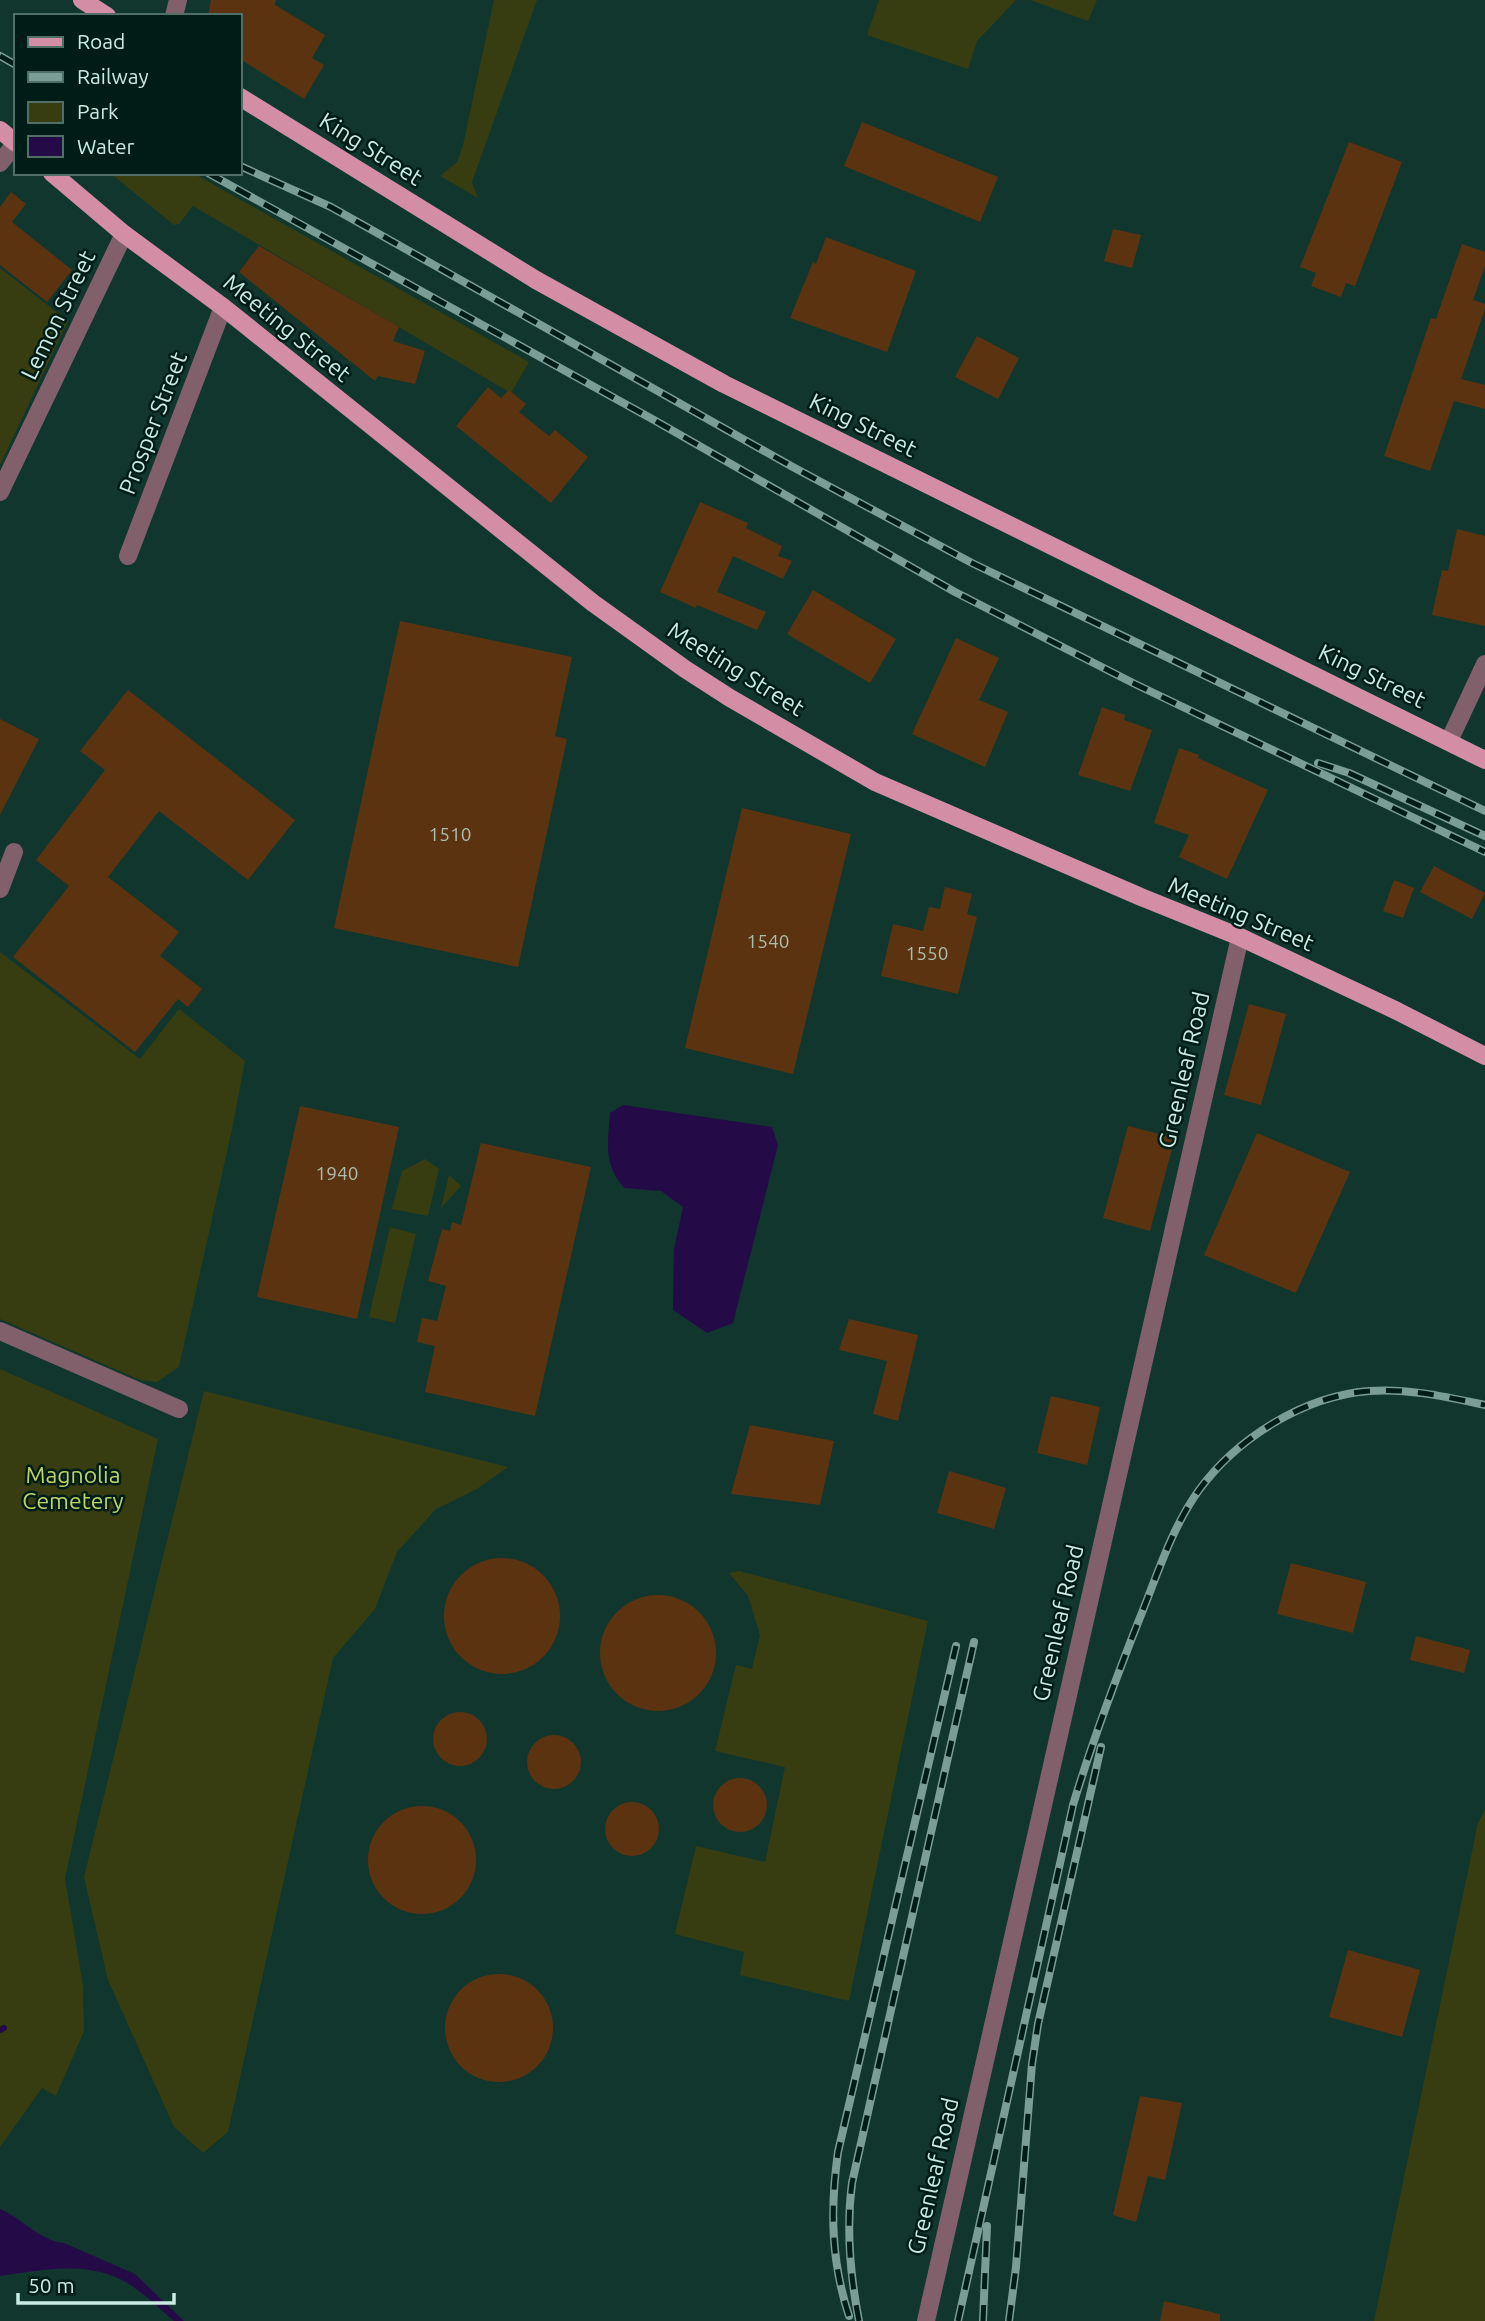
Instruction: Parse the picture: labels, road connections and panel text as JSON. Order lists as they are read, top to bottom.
{
  "streets": {
    "main road": ["King Street", "Meeting Street"],
    "street": ["Lemon Street", "Prosper Street", "Greenleaf Road"]
  },
  "crossings": [
    ["Lemon Street", "Meeting Street"],
    ["Meeting Street", "Prosper Street"],
    ["Meeting Street", "Greenleaf Road"]
  ],
  "parks": ["Magnolia Cemetery"],
  "house_numbers": [
    "1510",
    "1540",
    "1550",
    "1940"
  ],
  "legend": [
    "Road",
    "Railway",
    "Park",
    "Water"
  ],
  "scale_bar": "50 m"
}
